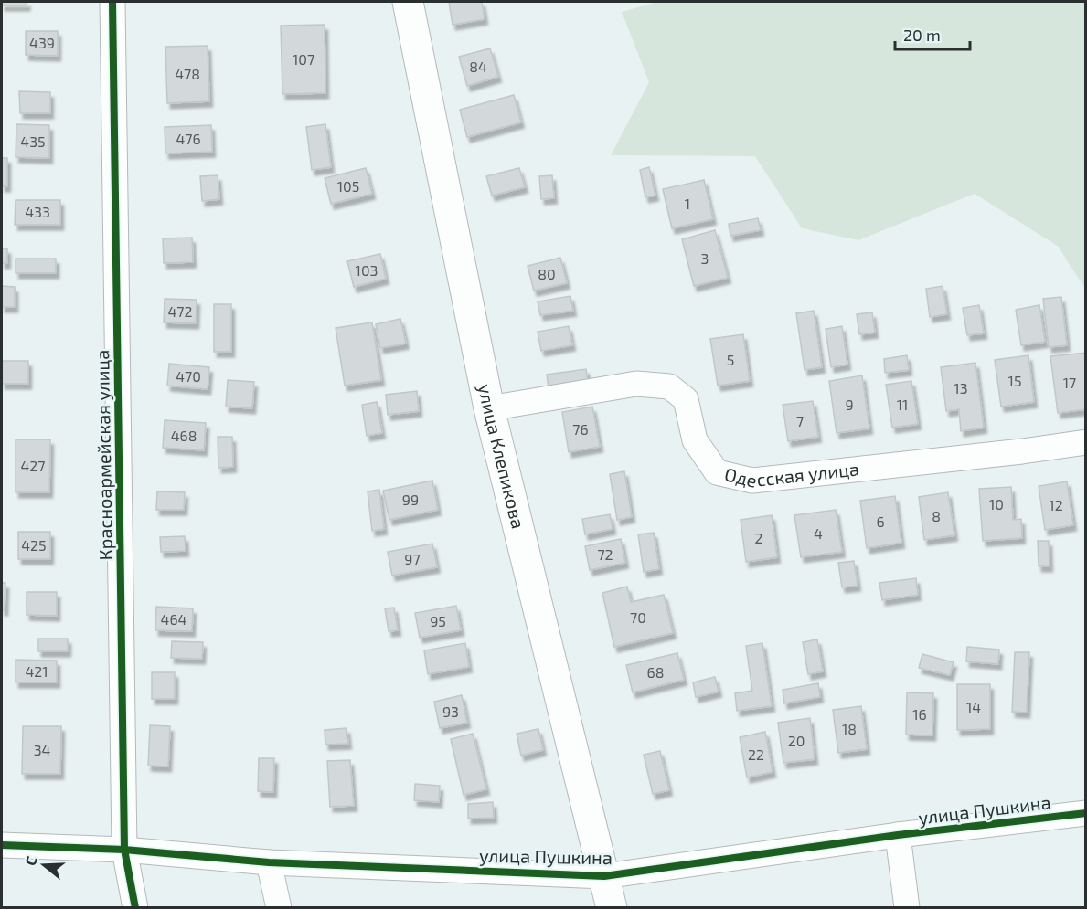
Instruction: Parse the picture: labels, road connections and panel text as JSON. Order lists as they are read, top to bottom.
{
  "streets": {
    "main road": ["улица Клепикова"],
    "street": ["Красноармейская улица", "Одесская улица", "улица Пушкина"]
  },
  "crossings": [
    ["Красноармейская улица", "улица Пушкина"],
    ["улица Клепикова", "Одесская улица"],
    ["улица Клепикова", "улица Пушкина"]
  ],
  "house_numbers": [
    "439",
    "107",
    "84",
    "478",
    "476",
    "435",
    "105",
    "1",
    "433",
    "3",
    "103",
    "80",
    "472",
    "5",
    "470",
    "15",
    "17",
    "13",
    "9",
    "11",
    "7",
    "76",
    "468",
    "427",
    "99",
    "10",
    "12",
    "8",
    "6",
    "4",
    "2",
    "425",
    "72",
    "97",
    "70",
    "464",
    "95",
    "421",
    "68",
    "14",
    "93",
    "16",
    "18",
    "20",
    "34",
    "22"
  ],
  "scale_bar": "20 m",
  "north": "left"
}
